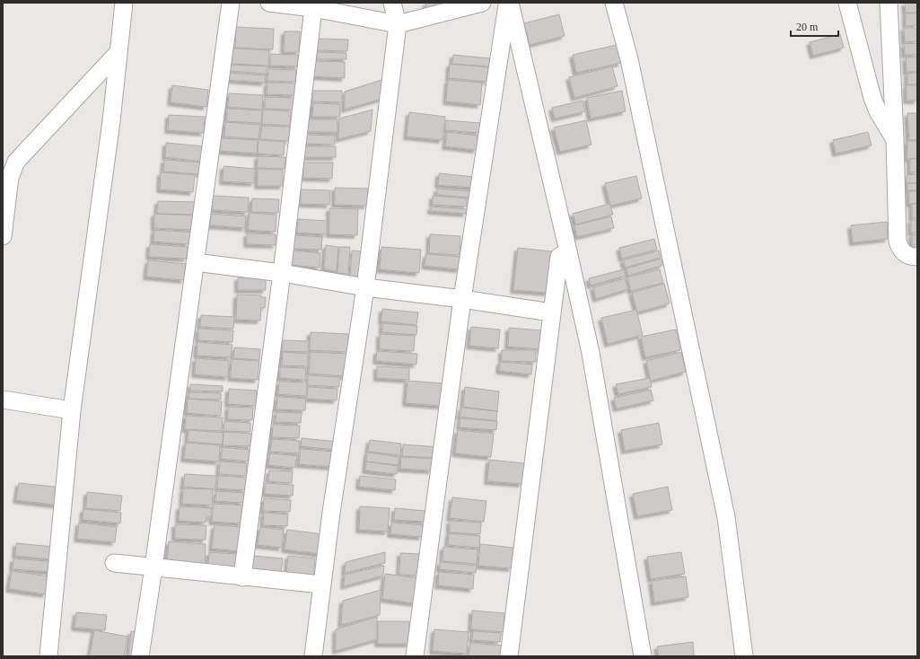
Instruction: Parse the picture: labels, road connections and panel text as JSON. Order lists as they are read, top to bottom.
{
  "scale_bar": "20 m"
}
